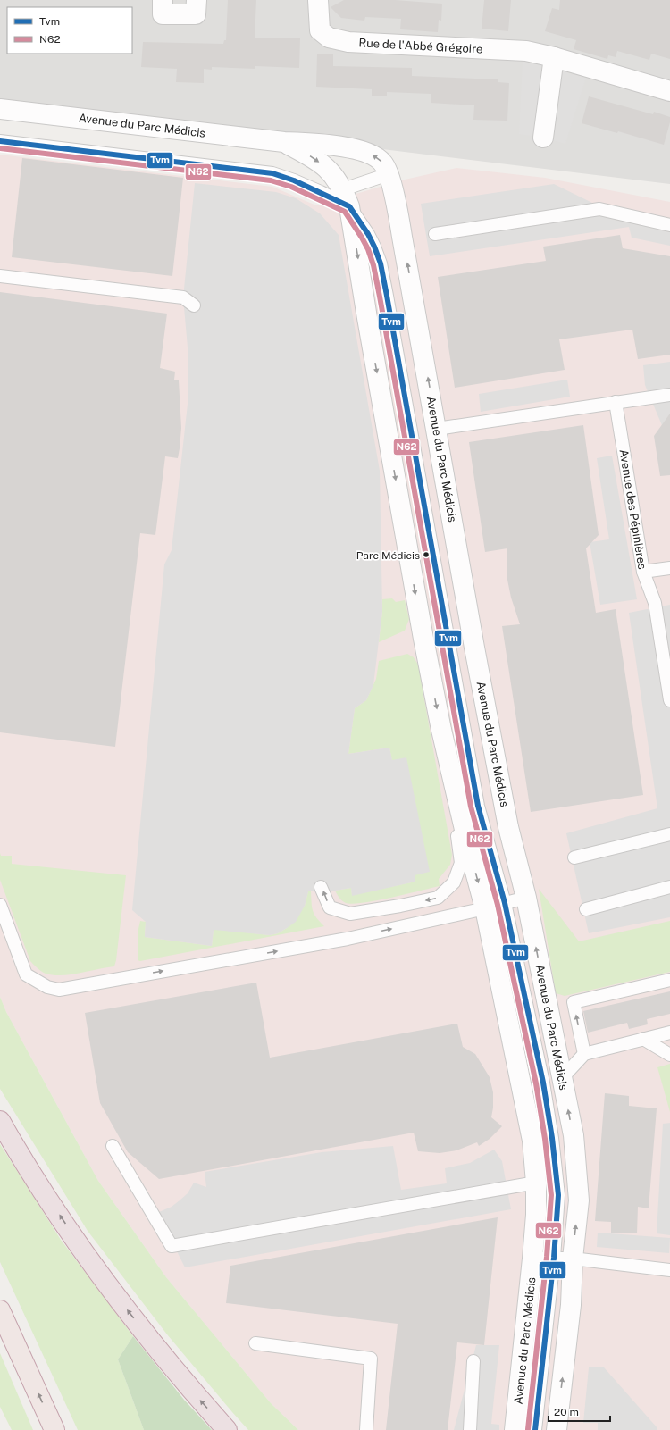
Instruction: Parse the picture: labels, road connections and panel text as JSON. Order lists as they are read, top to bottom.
{
  "streets": {
    "street": ["Rue de l'Abbé Grégoire", "Avenue du Parc Médicis"],
    "lane": ["Avenue des Pépinières"]
  },
  "places": ["Parc Médicis"],
  "lines": ["transit line Tvm", "transit line N62"],
  "legend": ["Tvm", "N62"],
  "scale_bar": "20 m"
}
